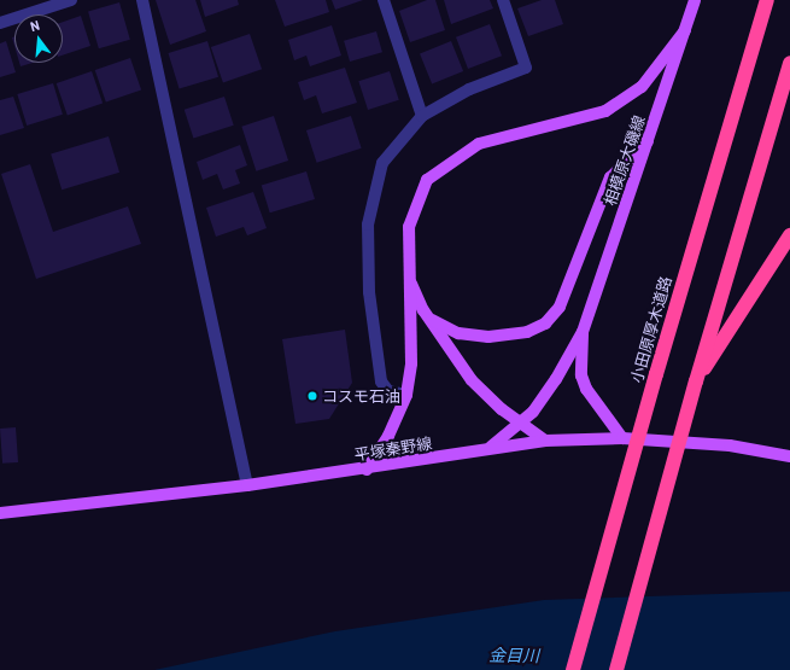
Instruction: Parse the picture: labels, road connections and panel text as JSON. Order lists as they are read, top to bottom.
{
  "streets": {
    "highway": ["小田原厚木道路"],
    "main road": ["相模原大磯線", "平塚秦野線"]
  },
  "water": ["金目川"],
  "places": ["コスモ石油"],
  "north": "top"
}
